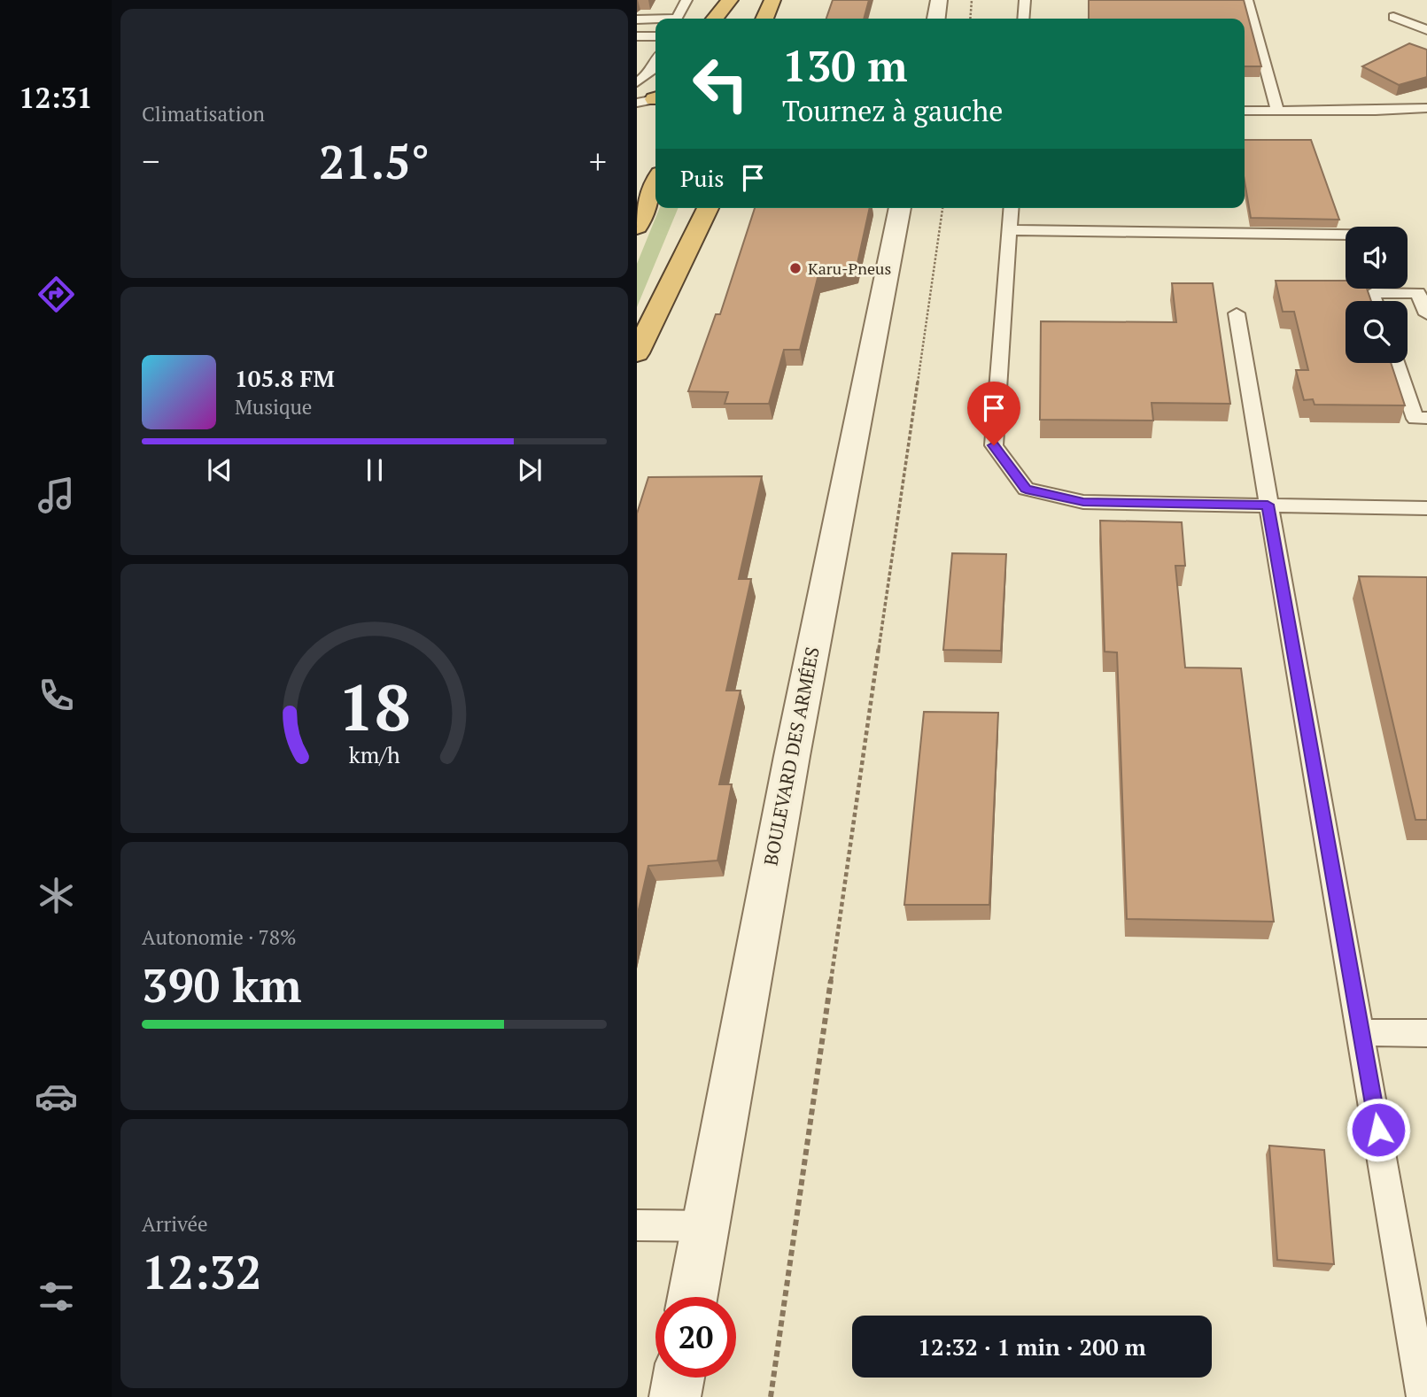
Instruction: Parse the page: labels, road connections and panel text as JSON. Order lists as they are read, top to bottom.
{
  "streets": {
    "street": ["BOULEVARD DES ARMÉES"]
  },
  "places": ["Karu-Pneus"],
  "page": {
    "tabs": "12:31",
    "tile": [
      "Climatisation",
      ["Autonomie · 78%", "390 km"],
      ["Arrivée", "12:32"]
    ],
    "turn": ["130 m", "Tournez à gauche"],
    "heat": ["−", "21.5°", "+"],
    "then": "Puis",
    "song": ["105.8 FM", "Musique"],
    "limit": "20",
    "trip": "12:32 · 1 min · 200 m",
    "gauge": ["18", "km/h"]
  }
}
